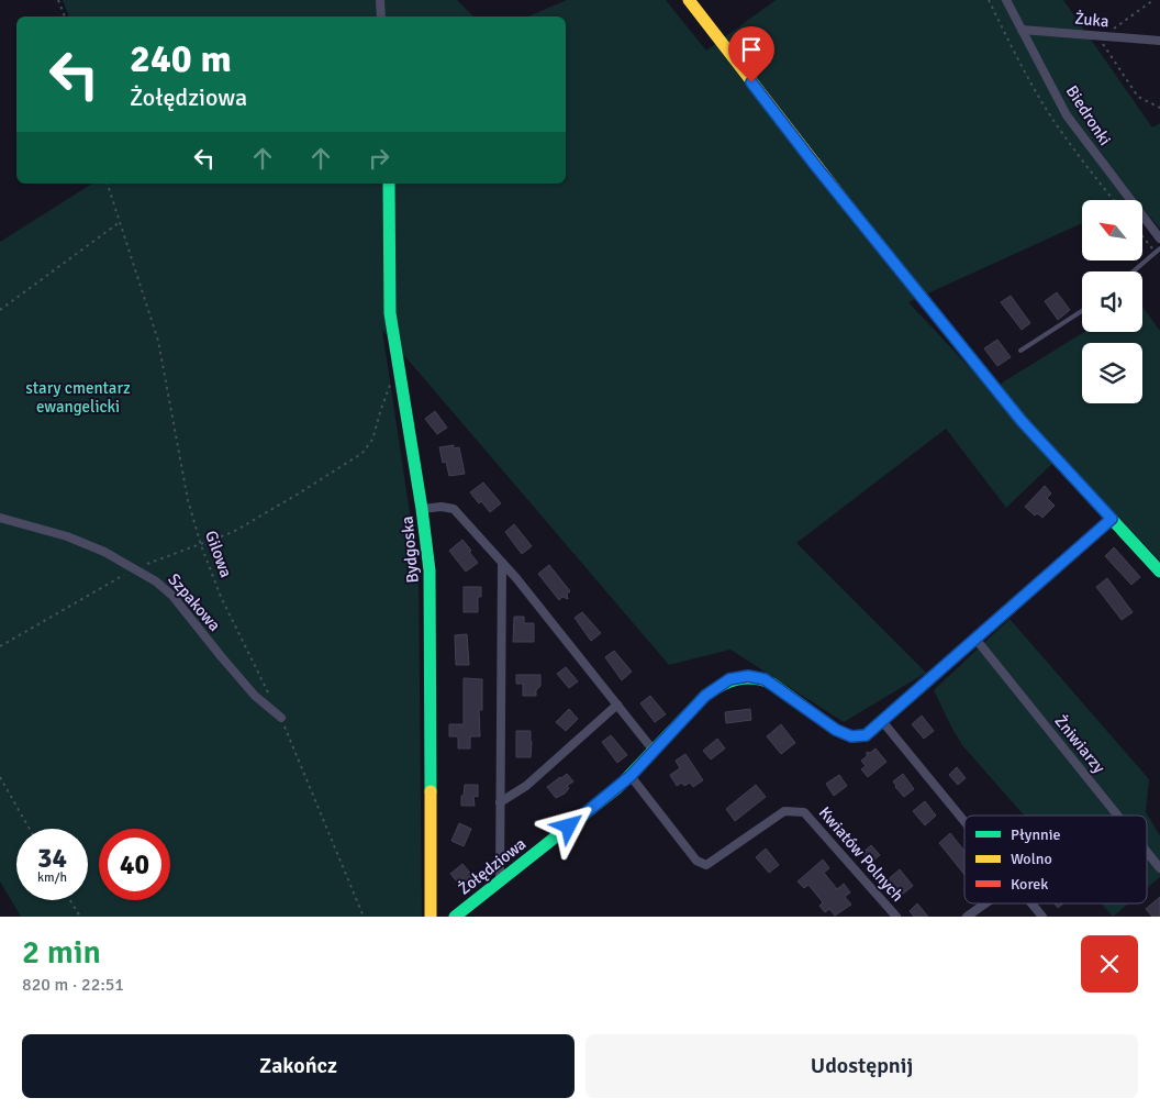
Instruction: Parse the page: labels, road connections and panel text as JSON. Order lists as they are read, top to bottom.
{
  "streets": {
    "street": [
      "Żuka",
      "Biedronki",
      "Bydgoska",
      "Szpakowa",
      "Żniwiarzy",
      "Kwiatów Polnych",
      "Żołędziowa"
    ],
    "path": ["Gilowa"]
  },
  "crossings": [
    ["Żuka", "Biedronki"],
    ["Żniwiarzy", "Żołędziowa"],
    ["Kwiatów Polnych", "Żołędziowa"]
  ],
  "parks": ["stary cmentarz ewangelicki"],
  "legend": ["Płynnie", "Wolno", "Korek"],
  "north": "top left",
  "page": {
    "turn": ["240 m", "Żołędziowa"],
    "speed": "34 km/h",
    "limit": "40",
    "heading": ["2 min", "820 m · 22:51"],
    "buttons": ["Zakończ", "Udostępnij"]
  }
}
